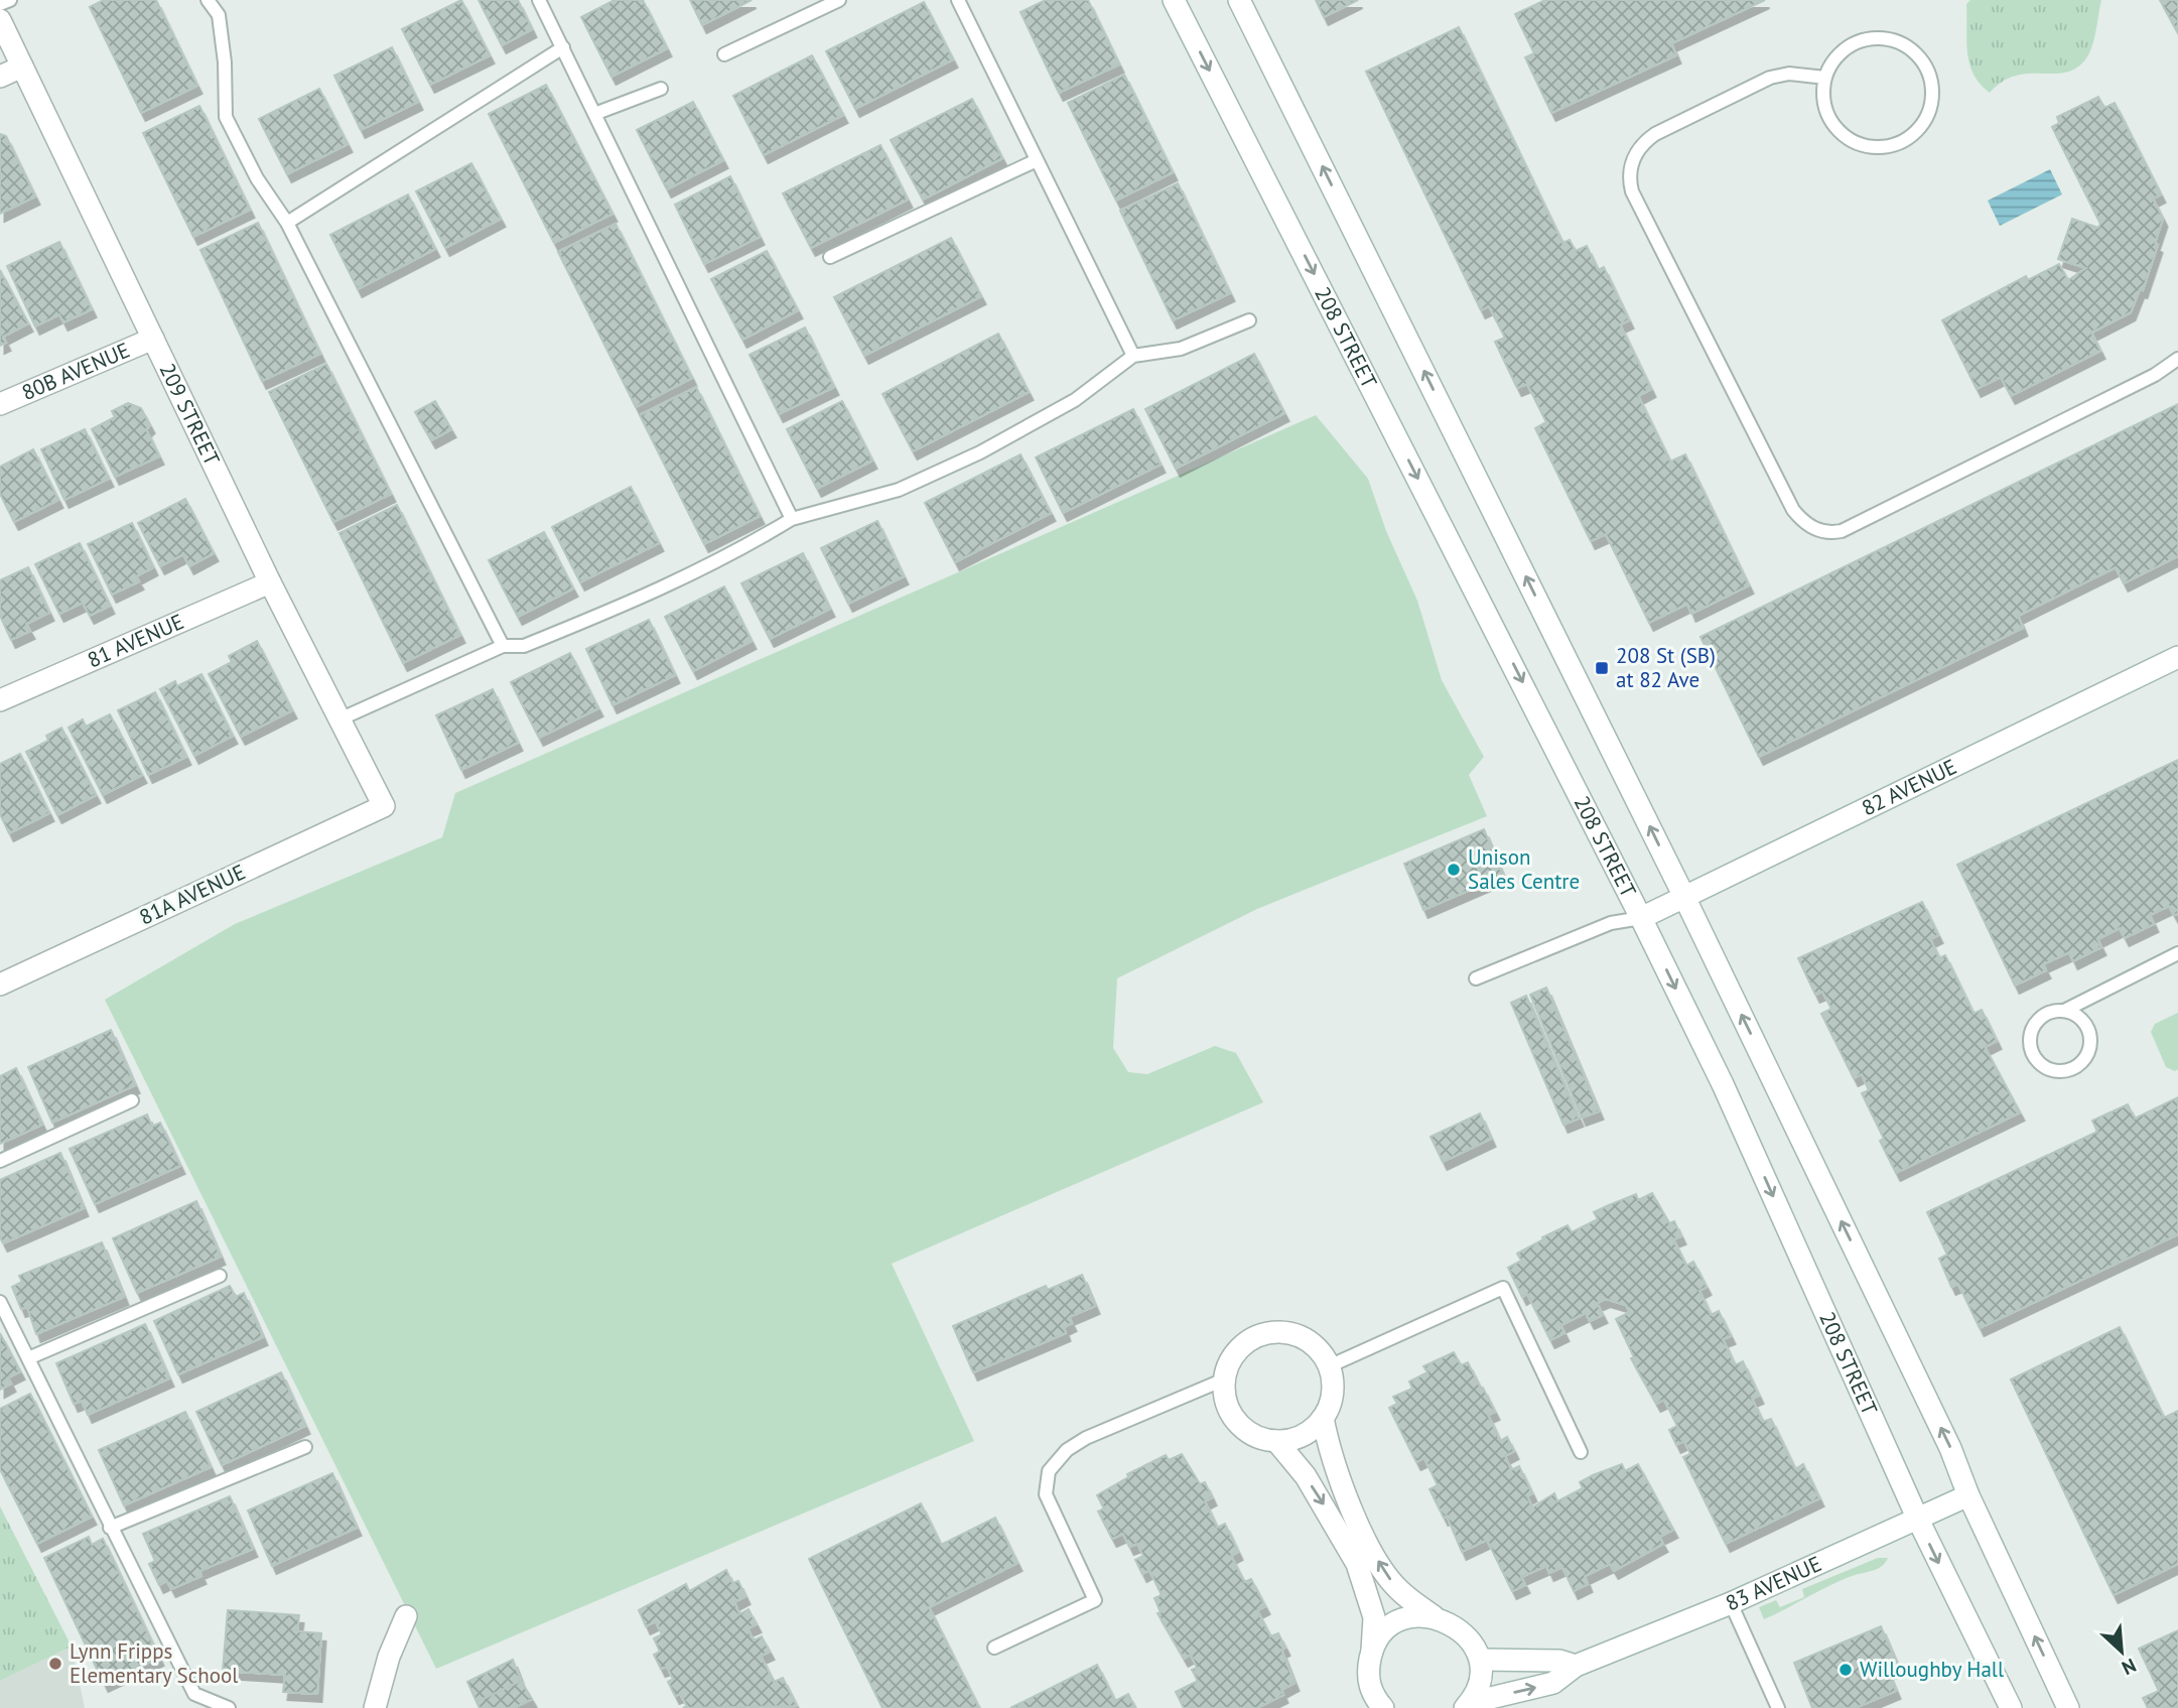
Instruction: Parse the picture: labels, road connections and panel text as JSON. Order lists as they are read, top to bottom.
{
  "streets": {
    "street": [
      "208 STREET",
      "80B AVENUE",
      "209 STREET",
      "81 AVENUE",
      "82 AVENUE",
      "81A AVENUE",
      "83 AVENUE"
    ]
  },
  "crossings": [
    ["208 STREET", "82 AVENUE"],
    ["208 STREET", "83 AVENUE"],
    ["80B AVENUE", "209 STREET"],
    ["209 STREET", "81 AVENUE"],
    ["209 STREET", "81A AVENUE"]
  ],
  "places": {
    "transit": ["208 St (SB) at 82 Ave"],
    "other": ["Unison Sales Centre", "Lynn Fripps Elementary School", "Willoughby Hall"]
  },
  "north": "bottom right"
}
